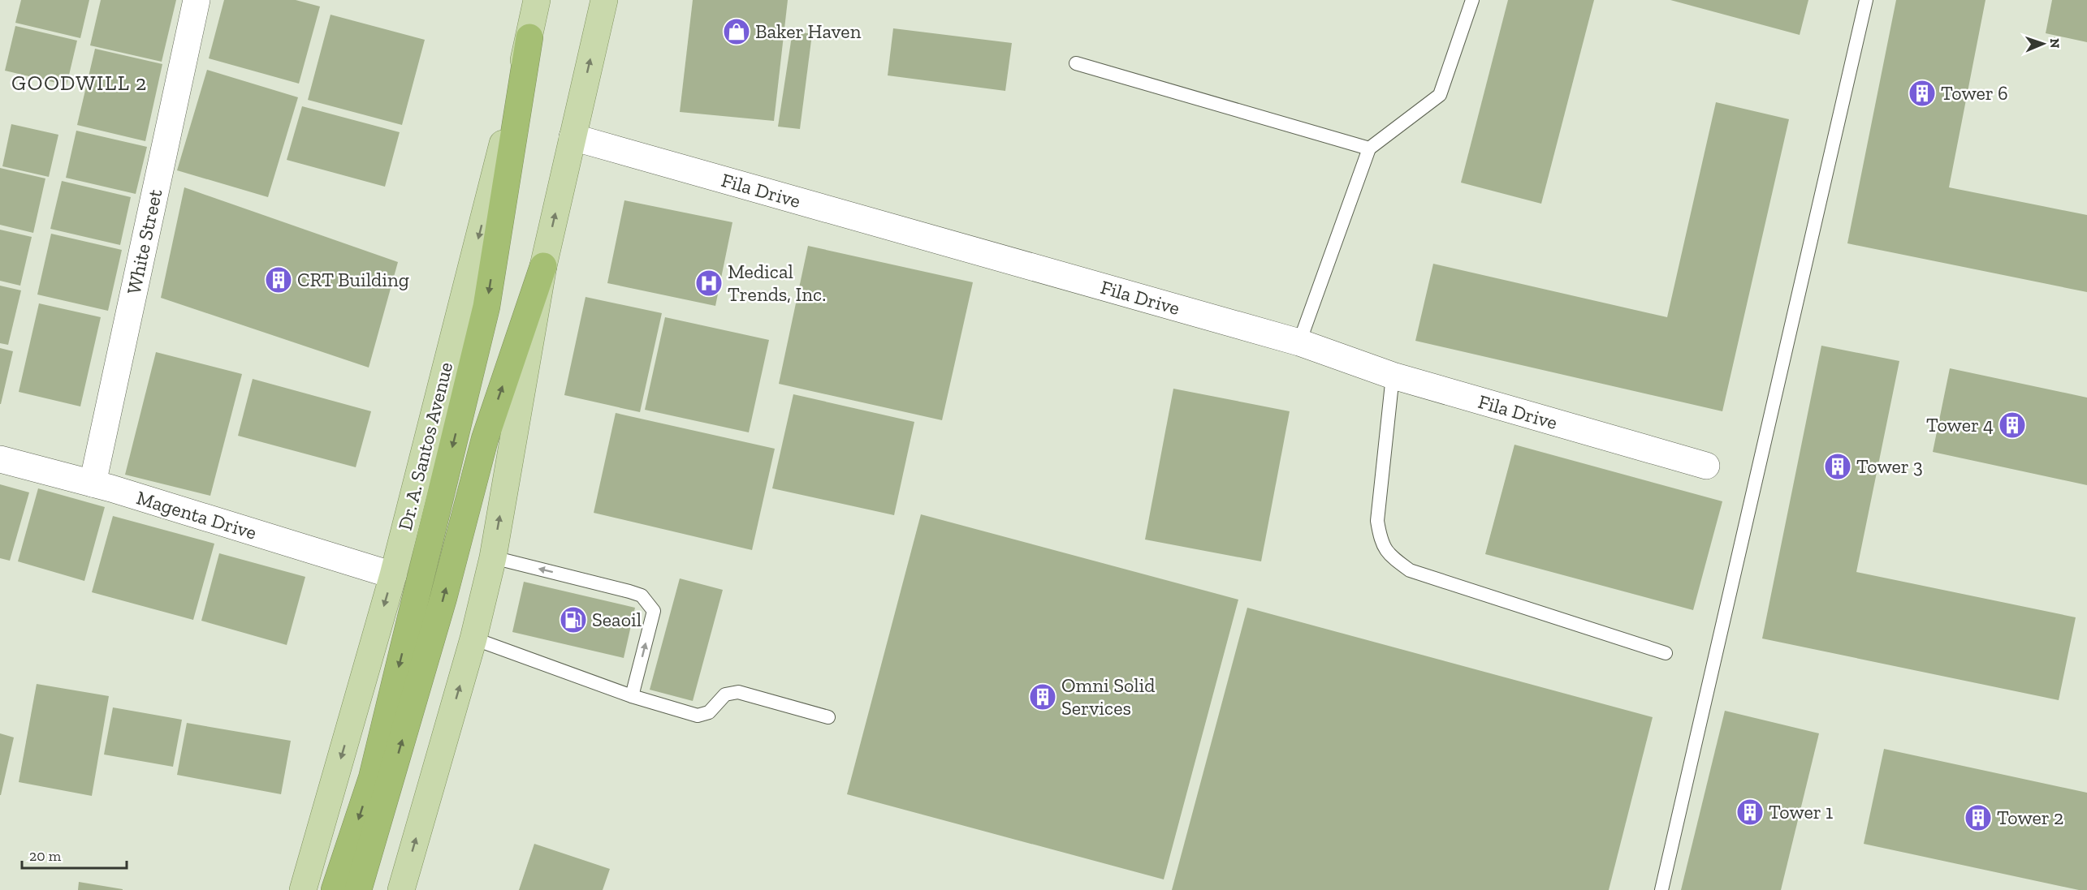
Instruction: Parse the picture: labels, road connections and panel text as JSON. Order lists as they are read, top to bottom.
{
  "streets": {
    "main road": ["Dr. A. Santos Avenue"],
    "street": ["Fila Drive", "White Street", "Magenta Drive"]
  },
  "crossings": [
    ["White Street", "Magenta Drive"],
    ["Dr. A. Santos Avenue", "Magenta Drive"]
  ],
  "districts": ["GOODWILL 2"],
  "places": {
    "shop": ["Baker Haven"],
    "building": [
      "Tower 6",
      "CRT Building",
      "Tower 4",
      "Tower 3",
      "Omni Solid Services",
      "Tower 1",
      "Tower 2"
    ],
    "hospital": ["Medical Trends, Inc."],
    "fuel station": ["Seaoil"]
  },
  "scale_bar": "20 m",
  "north": "right"
}
